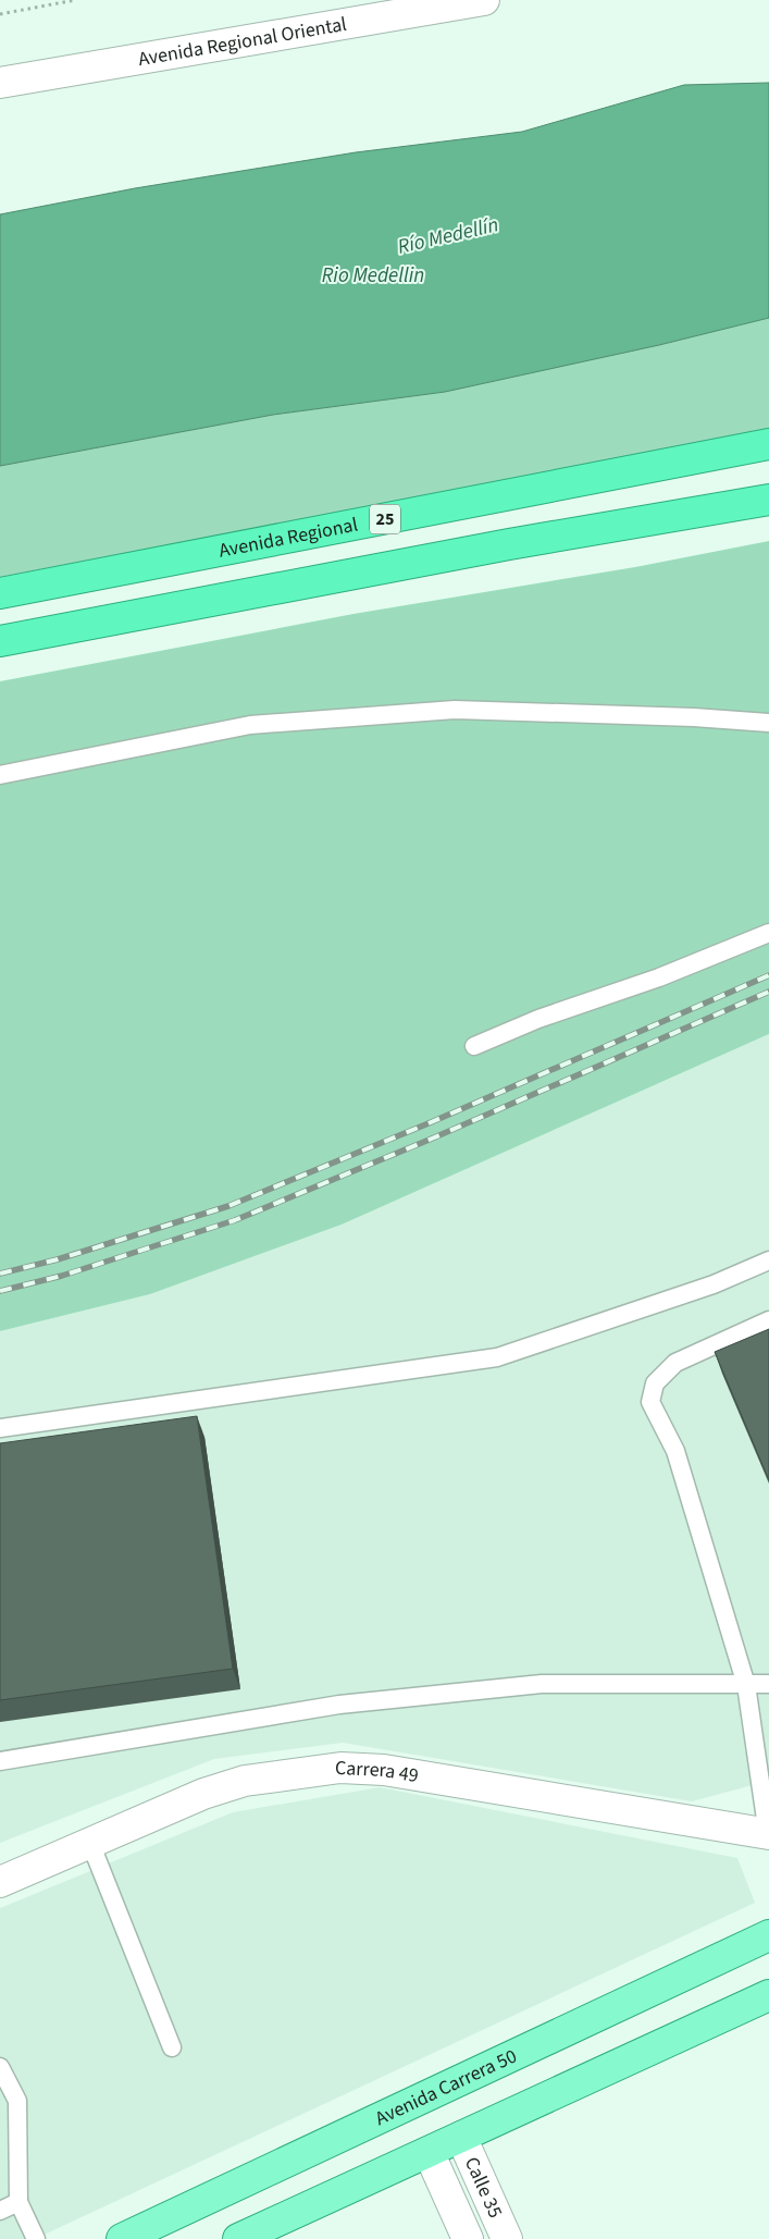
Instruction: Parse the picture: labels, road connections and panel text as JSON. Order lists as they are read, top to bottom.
{
  "streets": {
    "highway": ["25", "Avenida Regional"],
    "main road": ["Avenida Carrera 50"],
    "street": ["Avenida Regional Oriental", "Carrera 49", "Calle 35"]
  },
  "water": ["Río Medellín", "Rio Medellin"]
}
